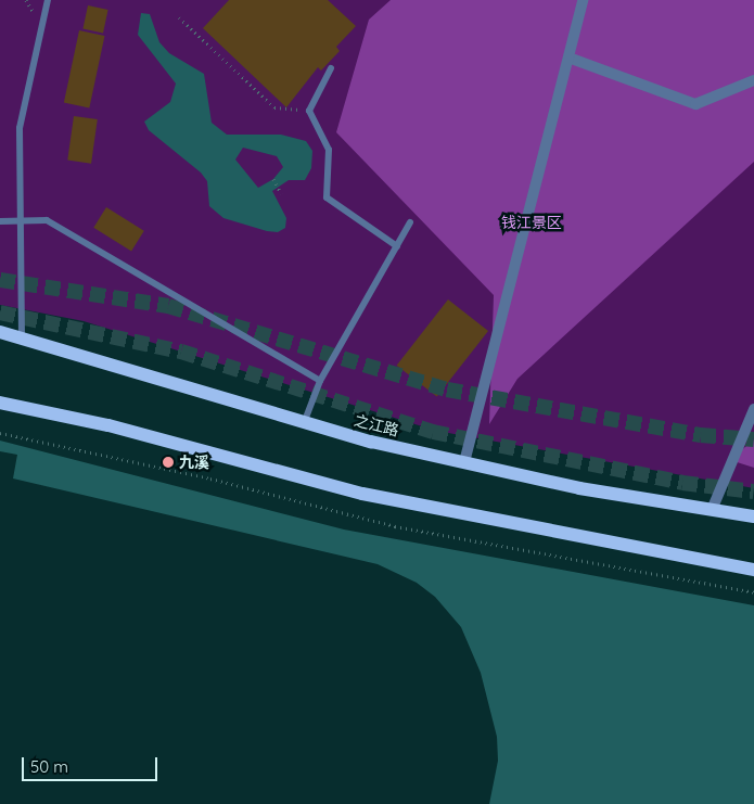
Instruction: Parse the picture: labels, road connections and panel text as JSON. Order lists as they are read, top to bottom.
{
  "streets": {
    "main road": ["之江路"]
  },
  "parks": ["钱江景区"],
  "places": ["九溪"],
  "scale_bar": "50 m"
}
